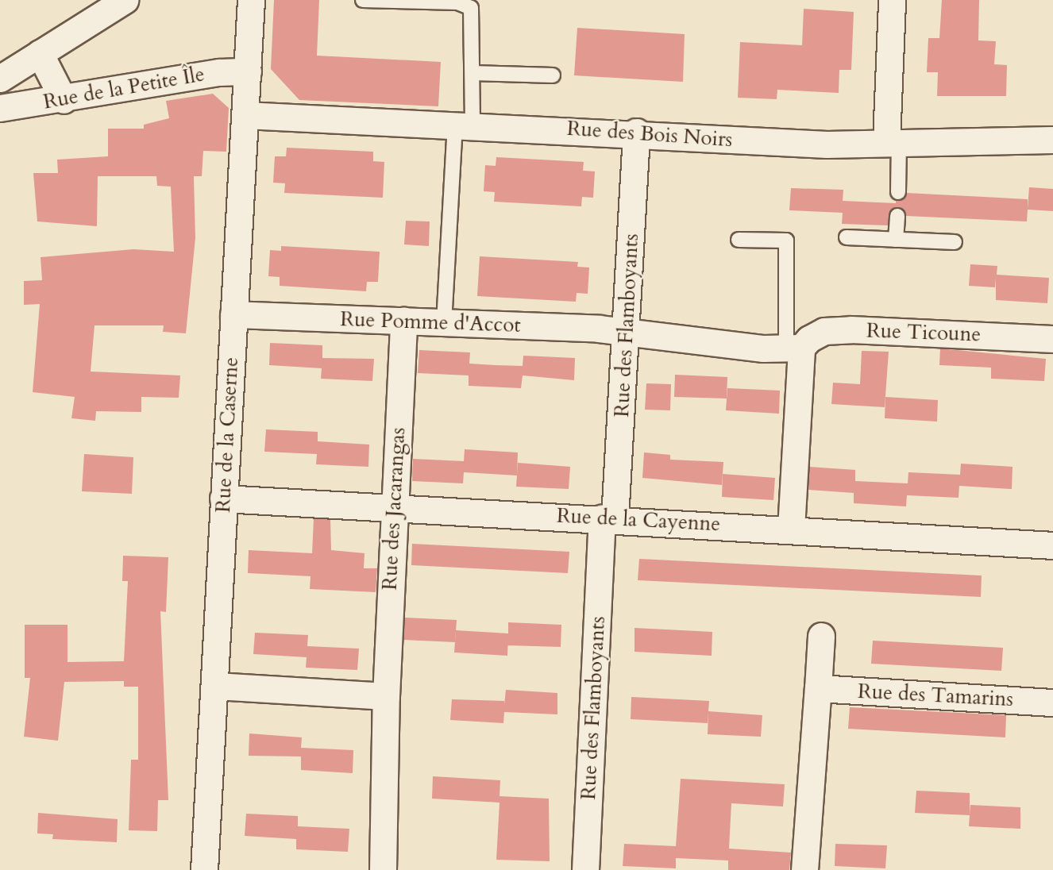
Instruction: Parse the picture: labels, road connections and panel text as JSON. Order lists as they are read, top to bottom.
{
  "streets": {
    "street": [
      "Rue de la Petite Île",
      "Rue des Bois Noirs",
      "Rue Pomme d'Accot",
      "Rue des Flamboyants",
      "Rue Ticoune",
      "Rue de la Caserne",
      "Rue des Jacarangas",
      "Rue de la Cayenne",
      "Rue des Tamarins"
    ]
  },
  "crossings": [
    ["Rue de la Petite Île", "Rue de la Caserne"],
    ["Rue des Bois Noirs", "Rue des Flamboyants"],
    ["Rue des Bois Noirs", "Rue de la Caserne"],
    ["Rue Pomme d'Accot", "Rue des Flamboyants"],
    ["Rue Pomme d'Accot", "Rue de la Caserne"],
    ["Rue Pomme d'Accot", "Rue des Jacarangas"],
    ["Rue des Flamboyants", "Rue de la Cayenne"],
    ["Rue de la Caserne", "Rue de la Cayenne"],
    ["Rue des Jacarangas", "Rue de la Cayenne"]
  ]
}
